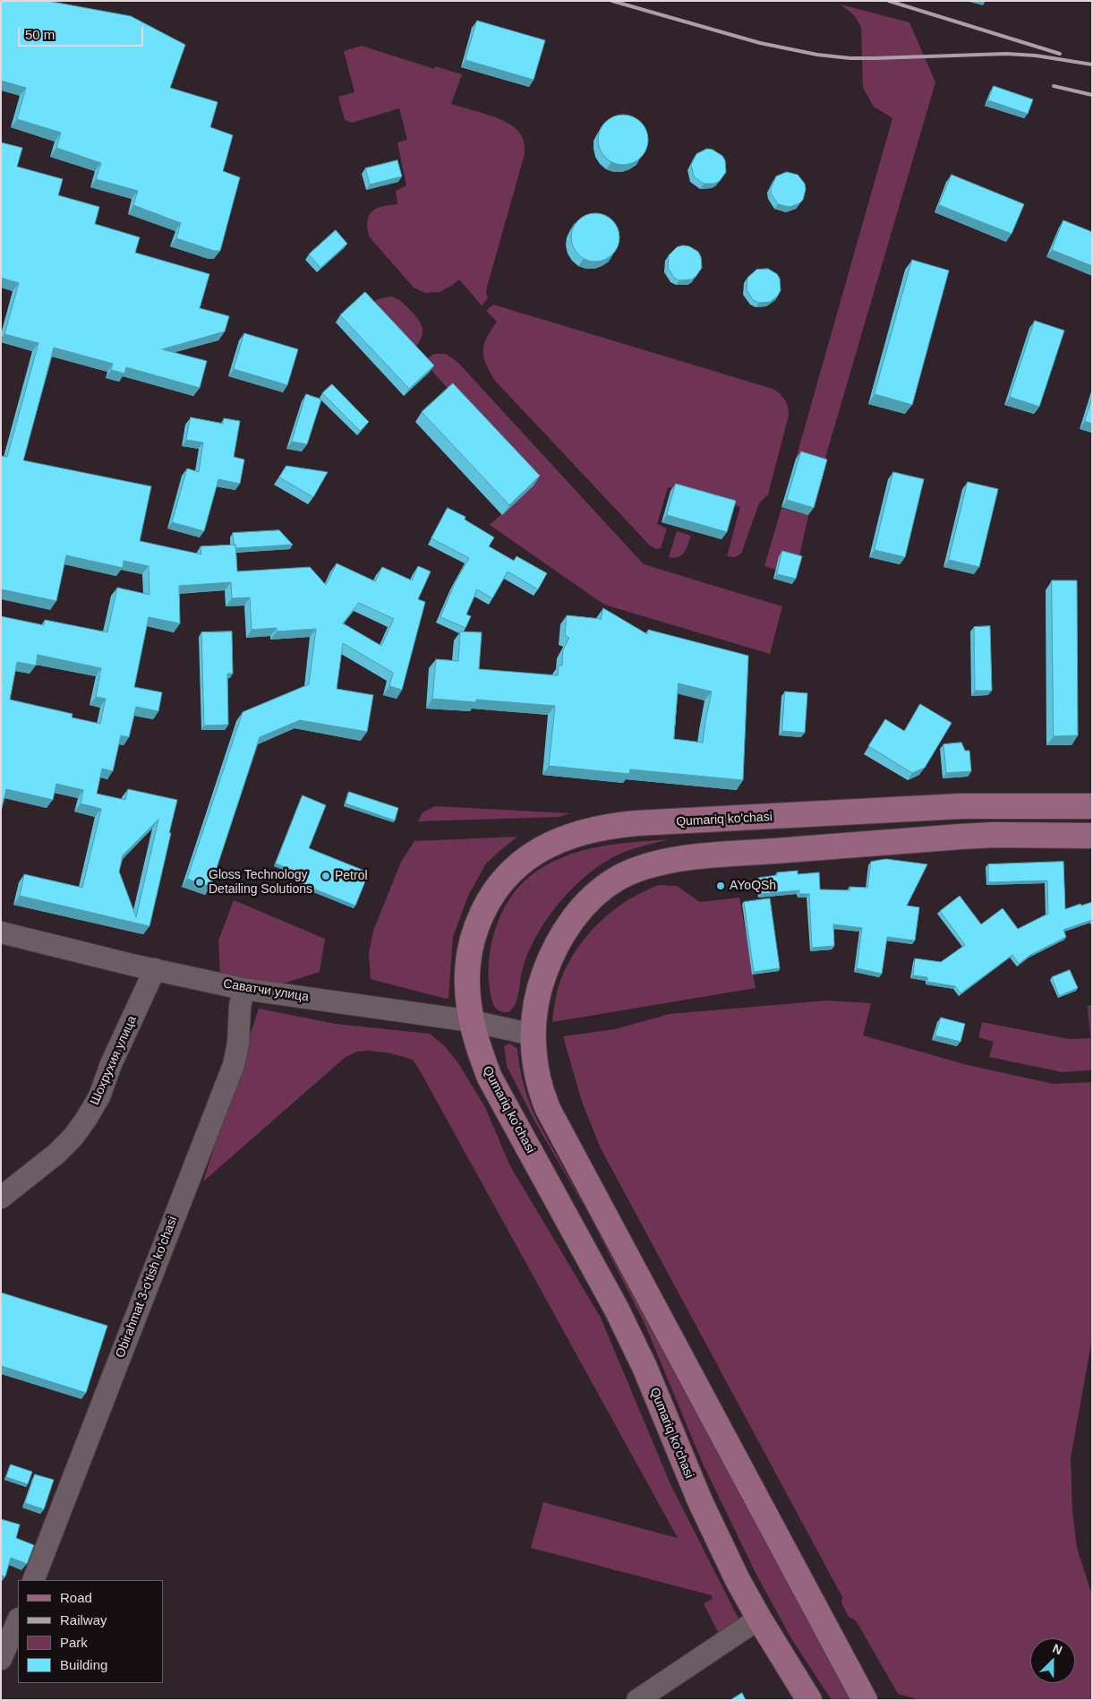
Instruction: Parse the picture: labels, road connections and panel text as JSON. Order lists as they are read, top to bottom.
{
  "streets": {
    "main road": ["Qumariq ko'chasi"],
    "street": ["Саватчи улица", "Шохрухия улица", "Obirahmat 3-o'tish ko'chasi"]
  },
  "crossings": [
    ["Qumariq ko'chasi", "Саватчи улица"],
    ["Саватчи улица", "Шохрухия улица"],
    ["Саватчи улица", "Obirahmat 3-o'tish ko'chasi"]
  ],
  "places": ["Petrol", "Gloss Technology Detailing Solutions", "AYoQSh"],
  "legend": [
    "Road",
    "Railway",
    "Park",
    "Building"
  ],
  "scale_bar": "50 m",
  "north": "top right"
}
